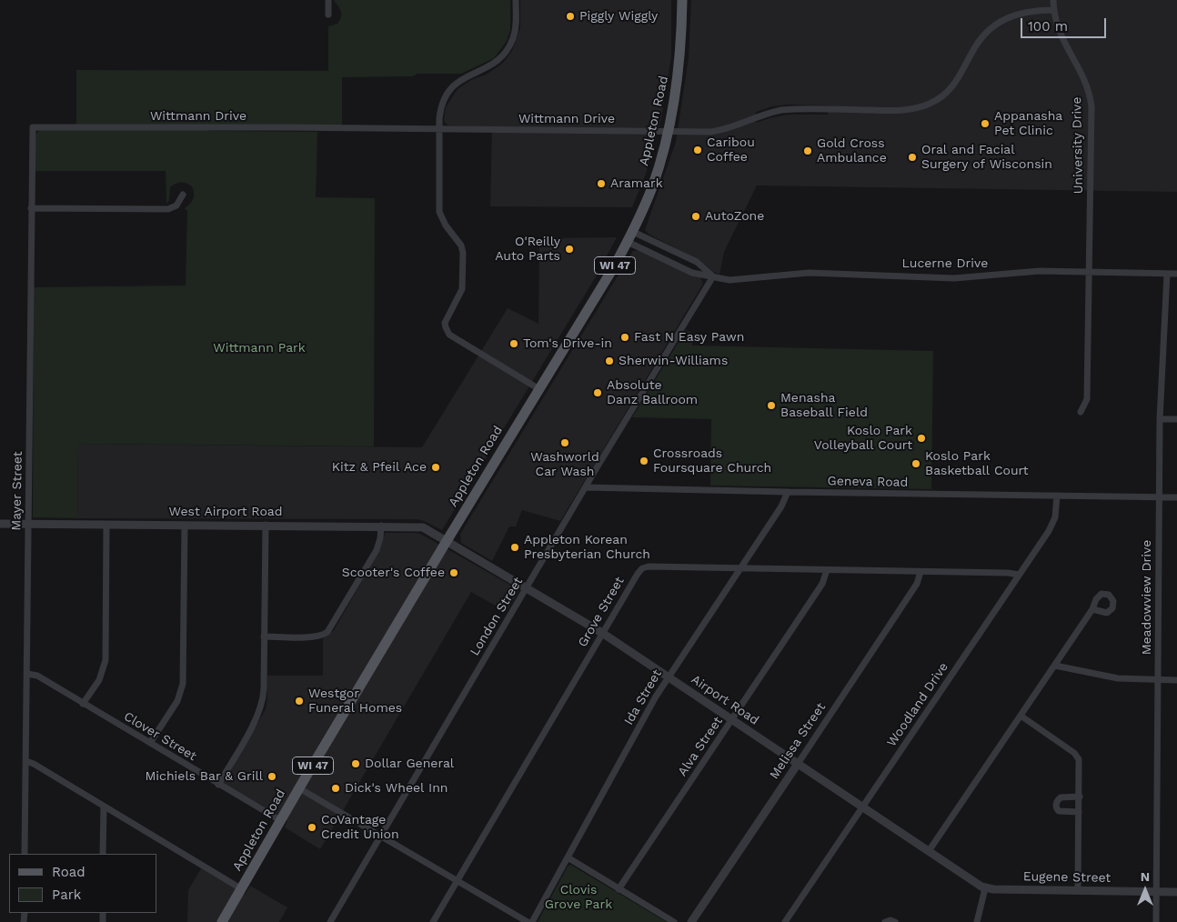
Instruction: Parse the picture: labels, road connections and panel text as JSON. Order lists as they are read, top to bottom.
{
  "streets": {
    "main road": ["Appleton Road", "WI 47"],
    "street": [
      "Wittmann Drive",
      "University Drive",
      "Lucerne Drive",
      "Geneva Road",
      "Mayer Street",
      "West Airport Road",
      "Meadowview Drive",
      "Grove Street",
      "London Street",
      "Ida Street",
      "Airport Road",
      "Woodland Drive",
      "Clover Street",
      "Melissa Street",
      "Alva Street",
      "Eugene Street"
    ]
  },
  "crossings": [
    ["Wittmann Drive", "Appleton Road"],
    ["Wittmann Drive", "University Drive"],
    ["Wittmann Drive", "Mayer Street"],
    ["Appleton Road", "Lucerne Drive"],
    ["Appleton Road", "West Airport Road"],
    ["Appleton Road", "Airport Road"],
    ["Appleton Road", "Clover Street"],
    ["University Drive", "Lucerne Drive"],
    ["Lucerne Drive", "Meadowview Drive"],
    ["Lucerne Drive", "London Street"],
    ["Geneva Road", "Meadowview Drive"],
    ["Geneva Road", "London Street"],
    ["Geneva Road", "Ida Street"],
    ["Geneva Road", "Woodland Drive"],
    ["Mayer Street", "West Airport Road"],
    ["Mayer Street", "Clover Street"],
    ["West Airport Road", "Airport Road"],
    ["Meadowview Drive", "Eugene Street"],
    ["Grove Street", "Ida Street"],
    ["Grove Street", "Airport Road"],
    ["Grove Street", "Woodland Drive"],
    ["Grove Street", "Melissa Street"],
    ["Grove Street", "Alva Street"],
    ["London Street", "Airport Road"],
    ["Ida Street", "Airport Road"],
    ["Airport Road", "Woodland Drive"],
    ["Airport Road", "Melissa Street"],
    ["Airport Road", "Alva Street"],
    ["Airport Road", "Eugene Street"]
  ],
  "parks": ["Wittmann Park", "Clovis Grove Park"],
  "places": [
    "Piggly Wiggly",
    "Appanasha Pet Clinic",
    "Caribou Coffee",
    "Gold Cross Ambulance",
    "Oral and Facial Surgery of Wisconsin",
    "Aramark",
    "AutoZone",
    "O'Reilly Auto Parts",
    "Fast N Easy Pawn",
    "Tom's Drive-in",
    "Sherwin-Williams",
    "Absolute Danz Ballroom",
    "Menasha Baseball Field",
    "Koslo Park Volleyball Court",
    "Washworld Car Wash",
    "Crossroads Foursquare Church",
    "Koslo Park Basketball Court",
    "Kitz & Pfeil Ace",
    "Appleton Korean Presbyterian Church",
    "Scooter's Coffee",
    "Westgor Funeral Homes",
    "Dollar General",
    "Michiels Bar & Grill",
    "Dick's Wheel Inn",
    "CoVantage Credit Union"
  ],
  "legend": ["Road", "Park"],
  "scale_bar": "100 m",
  "north": "top"
}
